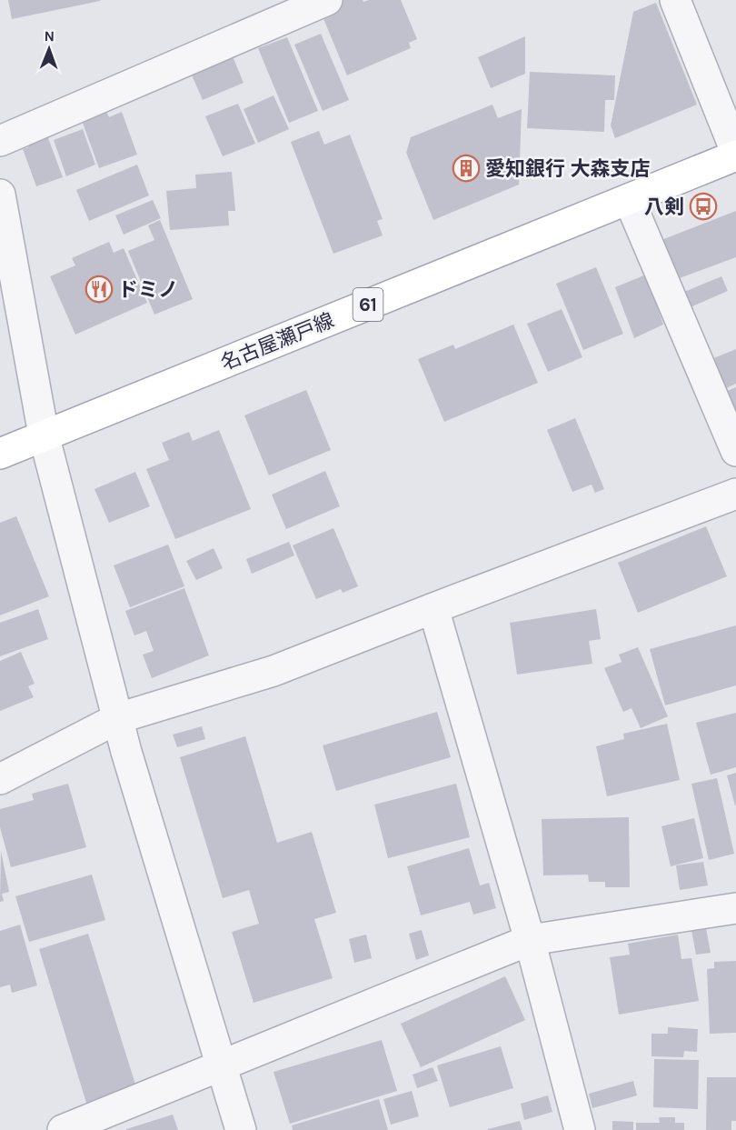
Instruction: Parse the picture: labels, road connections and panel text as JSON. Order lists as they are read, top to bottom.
{
  "streets": {
    "main road": ["61", "名古屋瀬戸線"]
  },
  "places": {
    "building": ["愛知銀行 大森支店"],
    "bus stop": ["八剣"],
    "restaurant": ["ドミノ"]
  },
  "north": "top"
}
